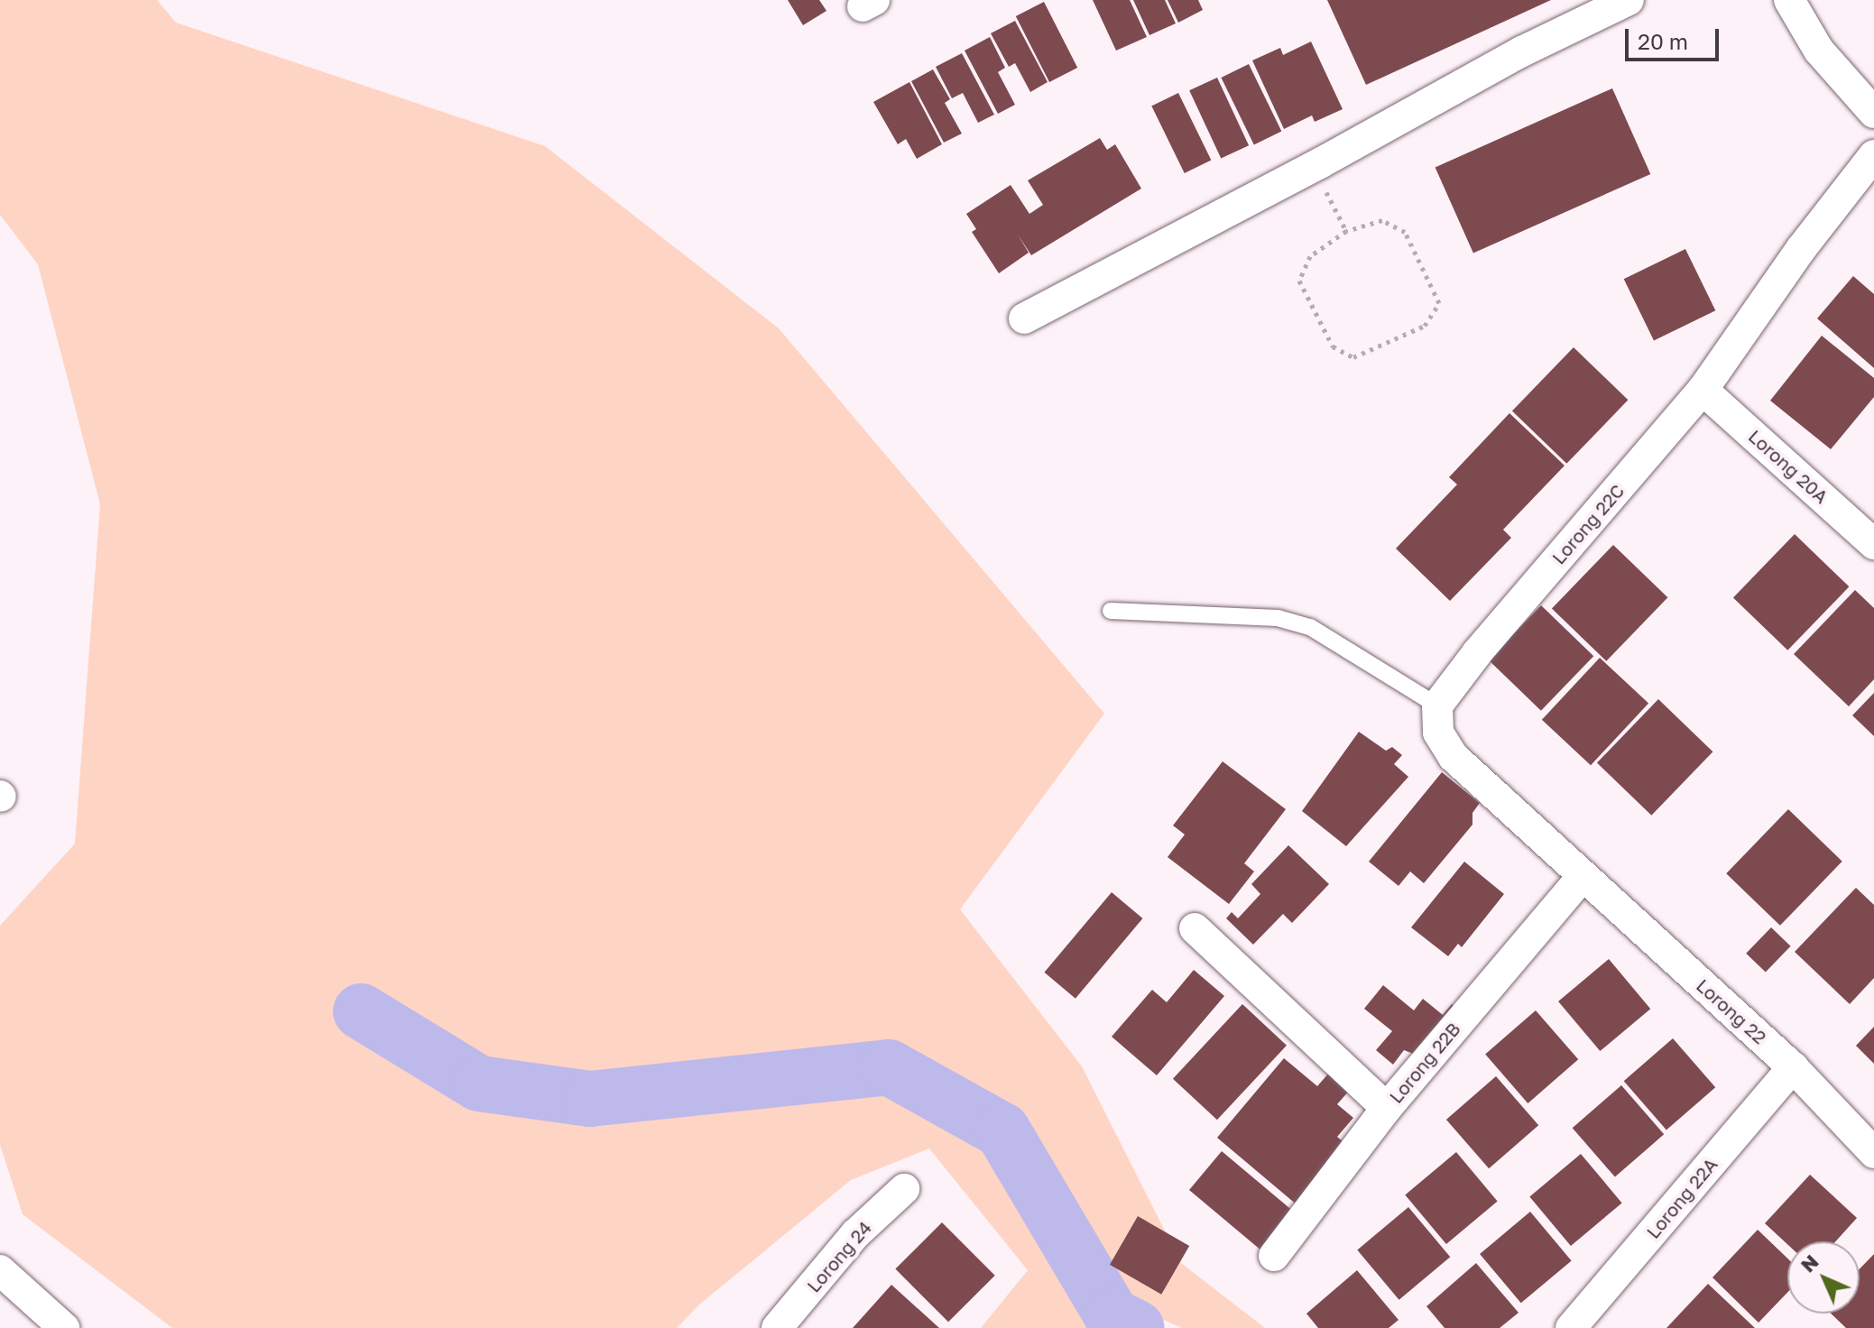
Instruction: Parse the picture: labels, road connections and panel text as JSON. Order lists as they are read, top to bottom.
{
  "streets": {
    "street": [
      "Lorong 20A",
      "Lorong 22C",
      "Lorong 22",
      "Lorong 22B",
      "Lorong 22A",
      "Lorong 24"
    ]
  },
  "crossings": [
    ["Lorong 20A", "Lorong 22C"],
    ["Lorong 22", "Lorong 22B"],
    ["Lorong 22", "Lorong 22A"]
  ],
  "scale_bar": "20 m",
  "north": "top left"
}
